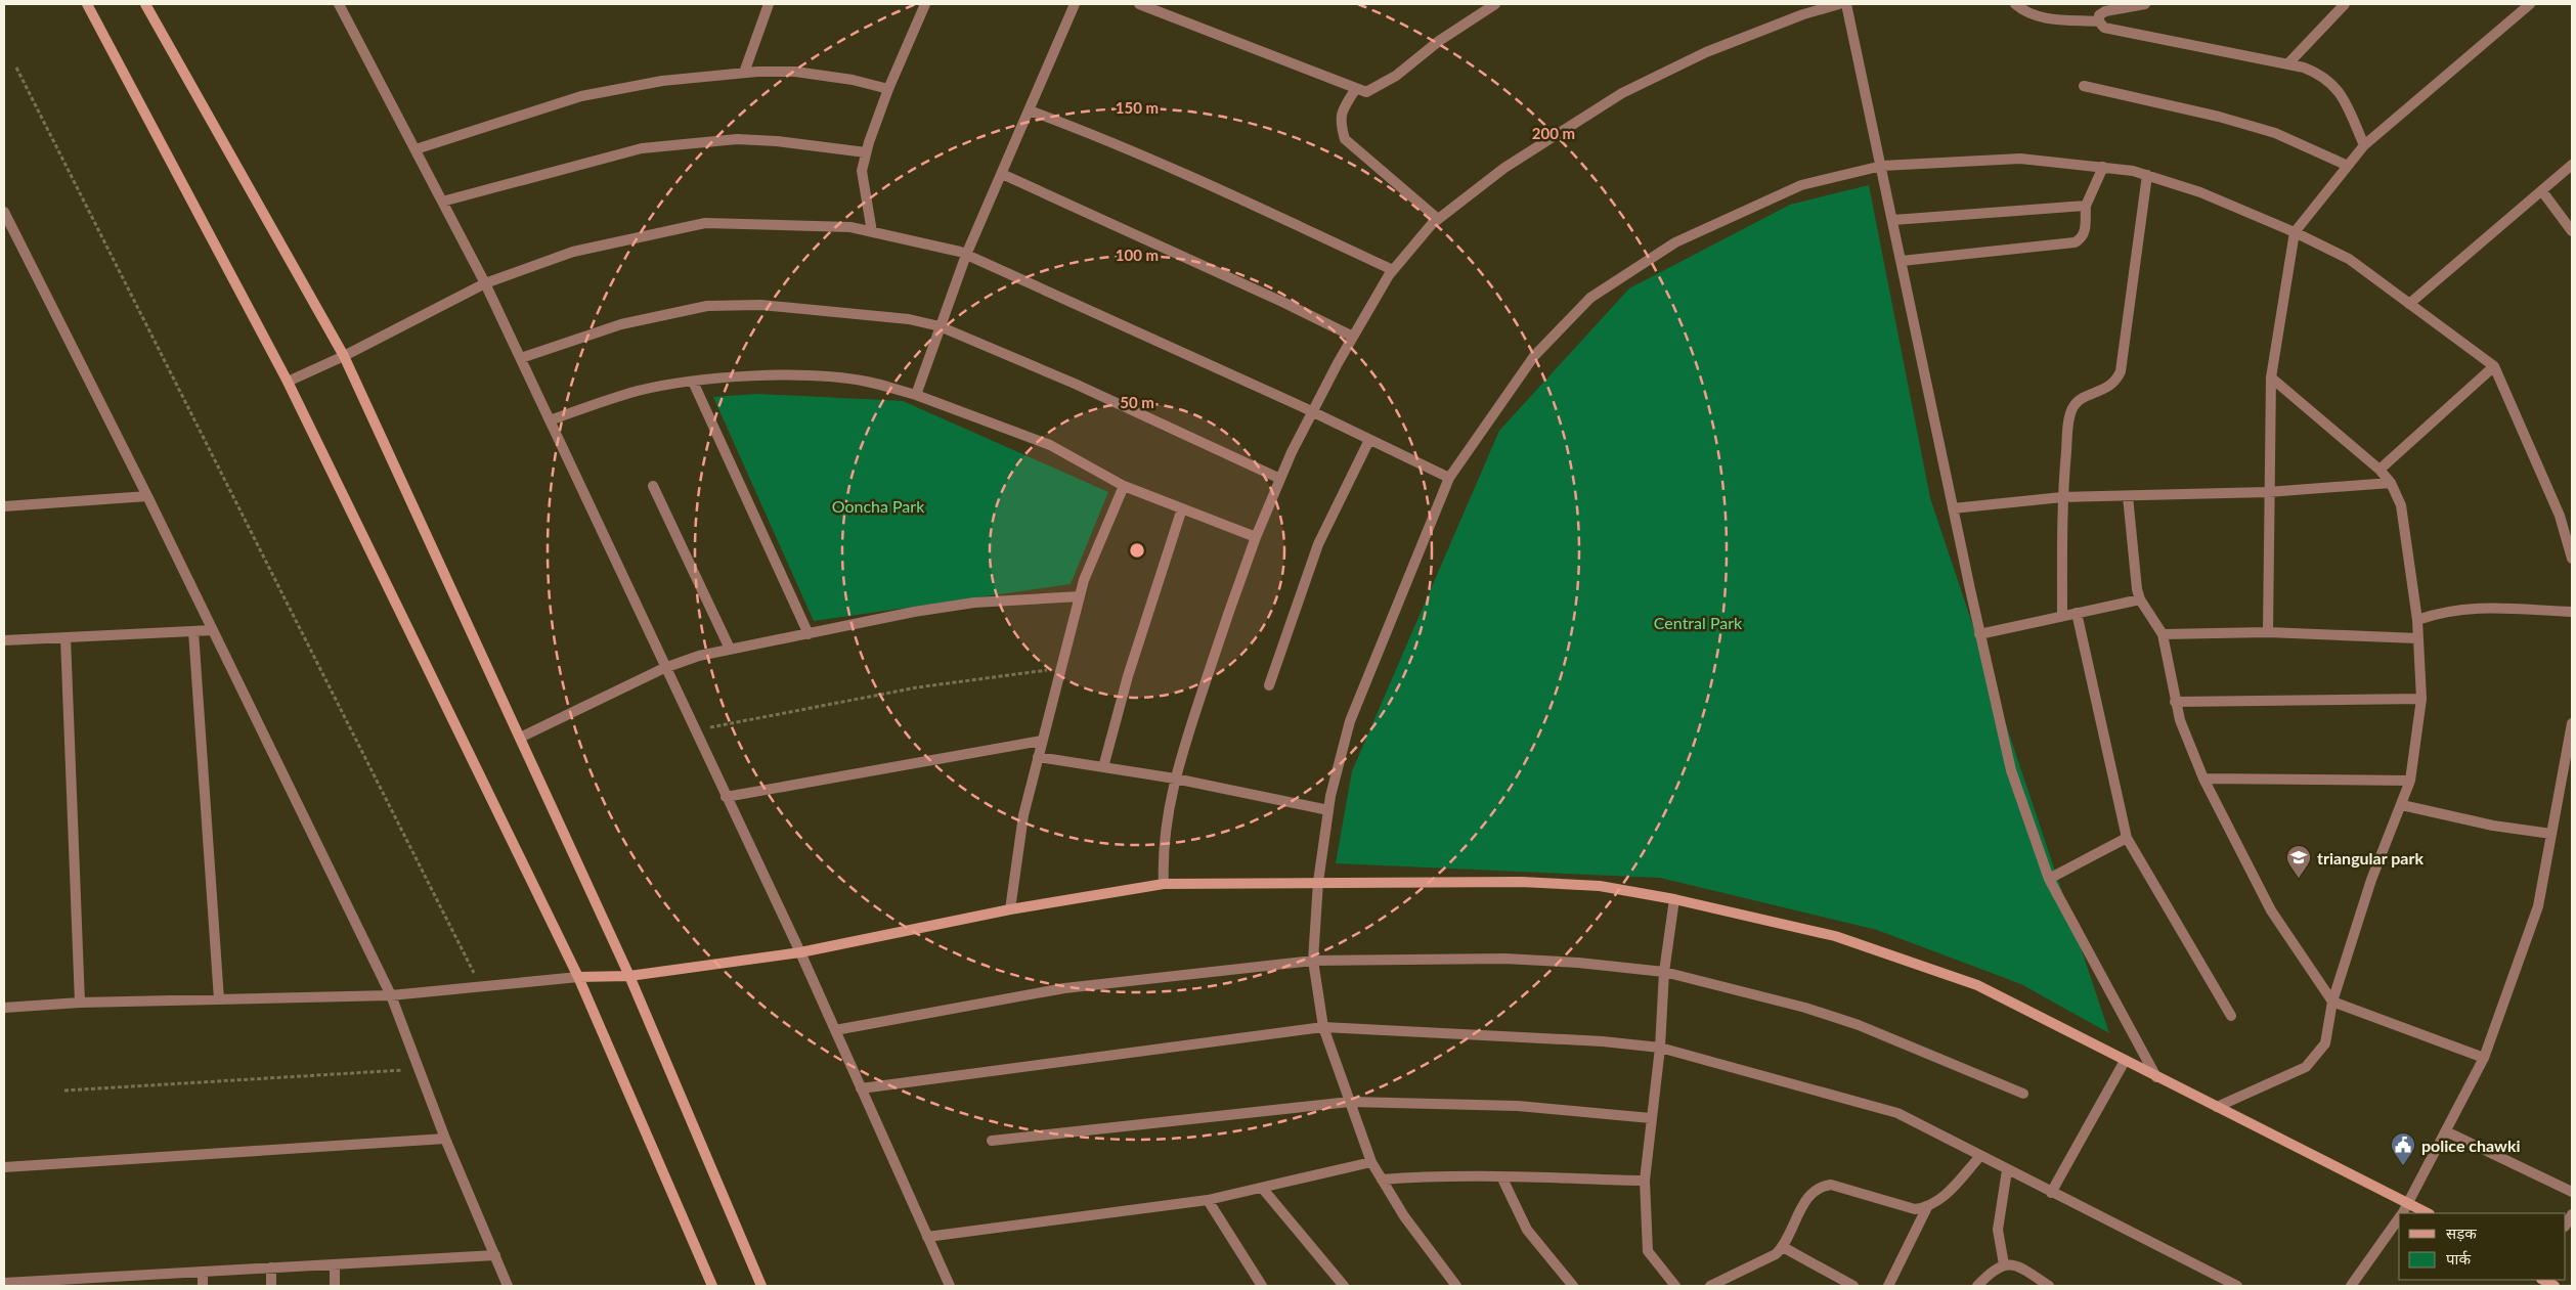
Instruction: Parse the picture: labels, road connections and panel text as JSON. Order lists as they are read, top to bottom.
{
  "parks": ["Ooncha Park", "Central Park"],
  "places": {
    "school or university": ["triangular park"],
    "public building": ["police chawki"]
  },
  "legend": ["सड़क", "पार्क"],
  "rings": [
    "150 m",
    "200 m",
    "100 m",
    "50 m"
  ]
}
